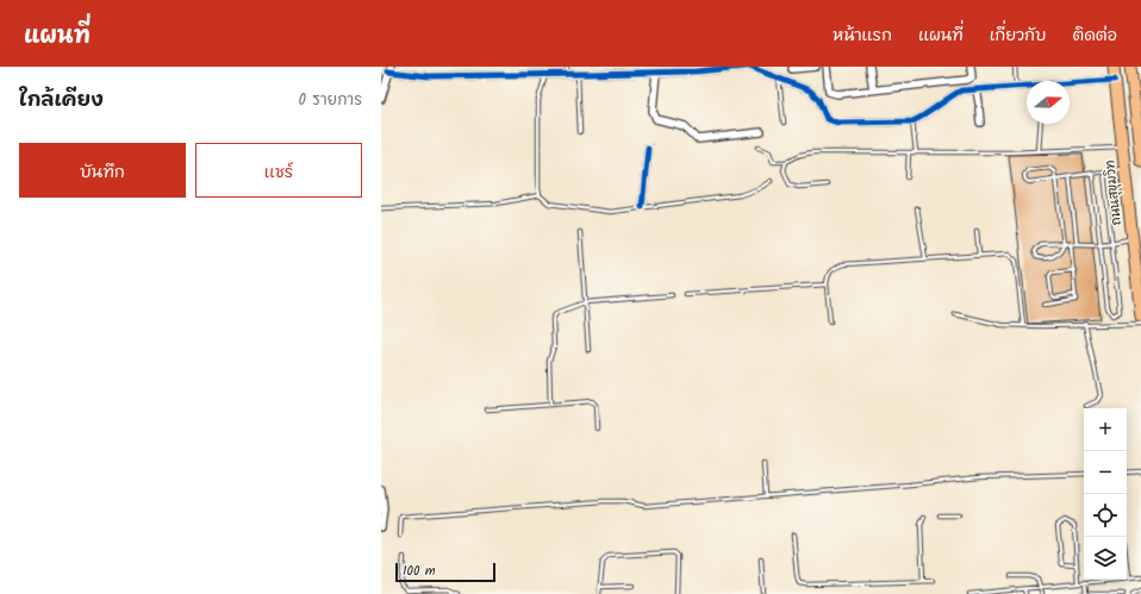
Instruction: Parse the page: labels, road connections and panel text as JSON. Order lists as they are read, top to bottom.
{
  "streets": {
    "highway": ["ถนนสุขุมวิท"]
  },
  "scale_bar": "100 m",
  "north": "right",
  "page": {
    "header": "แผนที่",
    "nav": [
      "หน้าแรก",
      "แผนที่",
      "เกี่ยวกับ",
      "ติดต่อ"
    ],
    "heading": ["ใกล้เคียง", "0 รายการ"],
    "buttons": ["บันทึก", "แชร์"],
    "map_buttons": ["+", "−"],
    "scale": "100 m"
  }
}
